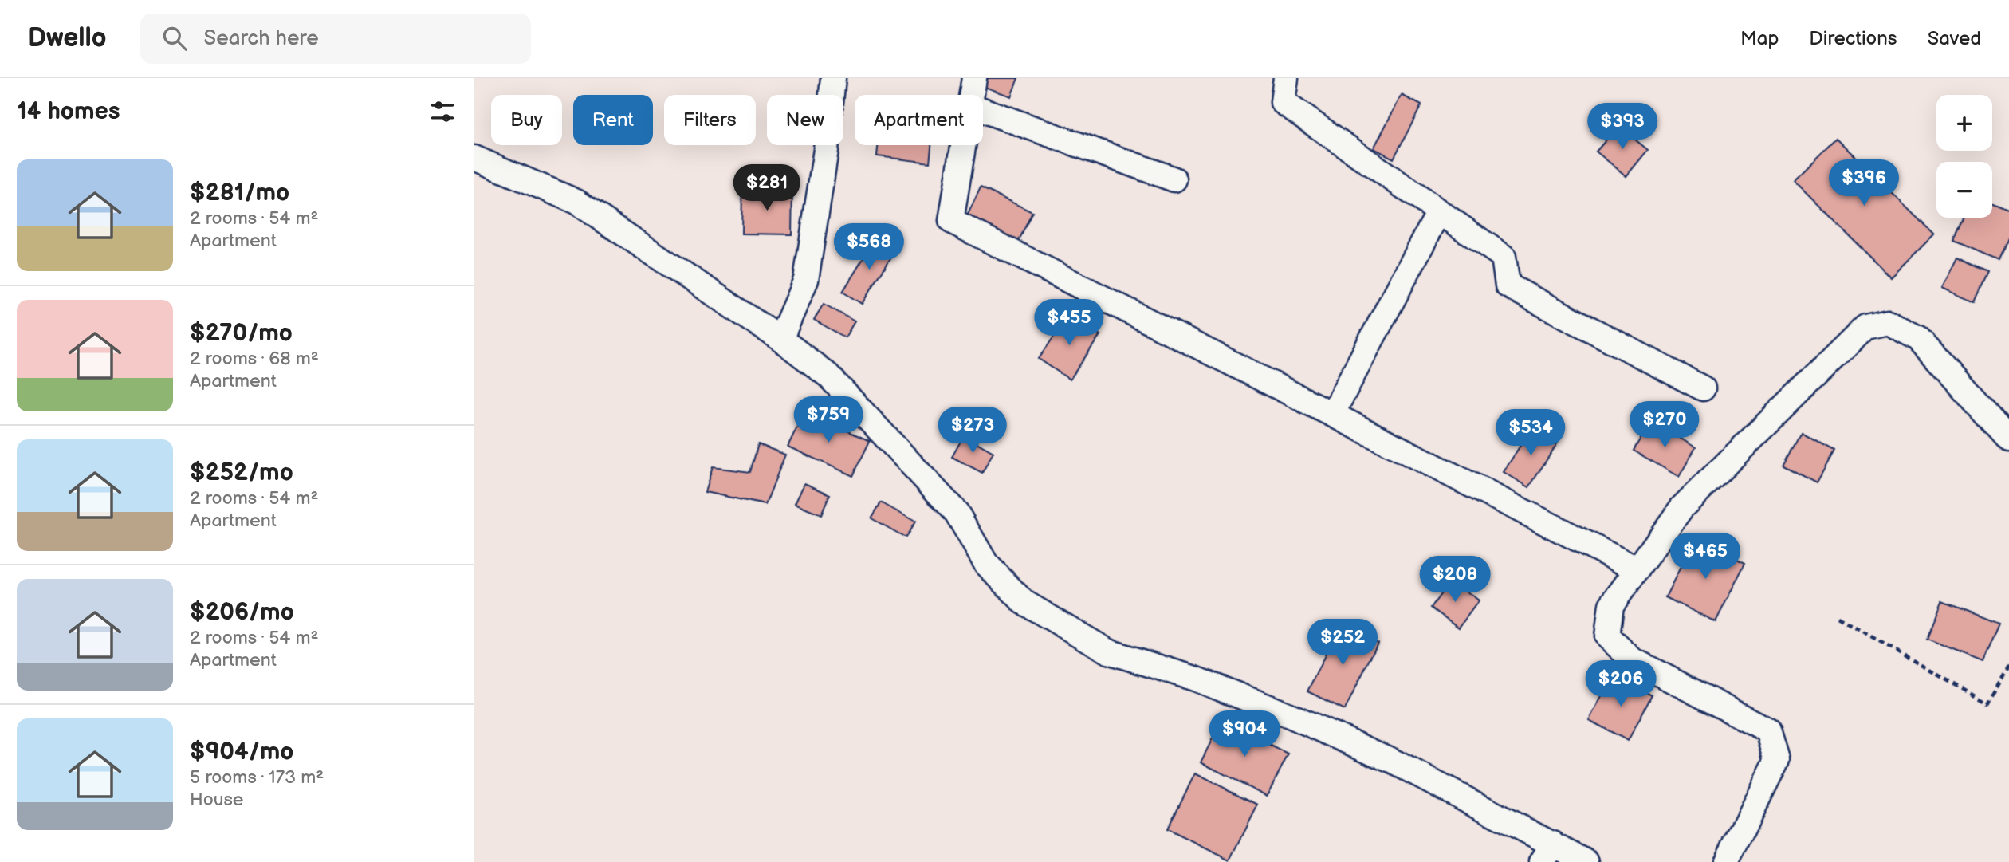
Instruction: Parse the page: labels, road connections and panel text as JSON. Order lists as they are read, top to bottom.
{
  "page": {
    "header": "Dwello",
    "search": "Search here",
    "nav": ["Map", "Directions", "Saved"],
    "heading": "14 homes",
    "map_buttons": ["+", "−"],
    "chip": [
      "Buy",
      "Rent",
      "Filters",
      "New",
      "Apartment"
    ],
    "price": [
      "$393",
      "$396",
      "$281",
      "$568",
      "$455",
      "$759",
      "$270",
      "$273",
      "$534",
      "$465",
      "$208",
      "$252",
      "$206",
      "$904"
    ],
    "list": [
      {
        "name": "$281/mo",
        "note": "2 rooms · 54 m² · Apartment"
      },
      {
        "name": "$270/mo",
        "note": "2 rooms · 68 m² · Apartment"
      },
      {
        "name": "$252/mo",
        "note": "2 rooms · 54 m² · Apartment"
      },
      {
        "name": "$206/mo",
        "note": "2 rooms · 54 m² · Apartment"
      },
      {
        "name": "$904/mo",
        "note": "5 rooms · 173 m² · House"
      }
    ]
  }
}
